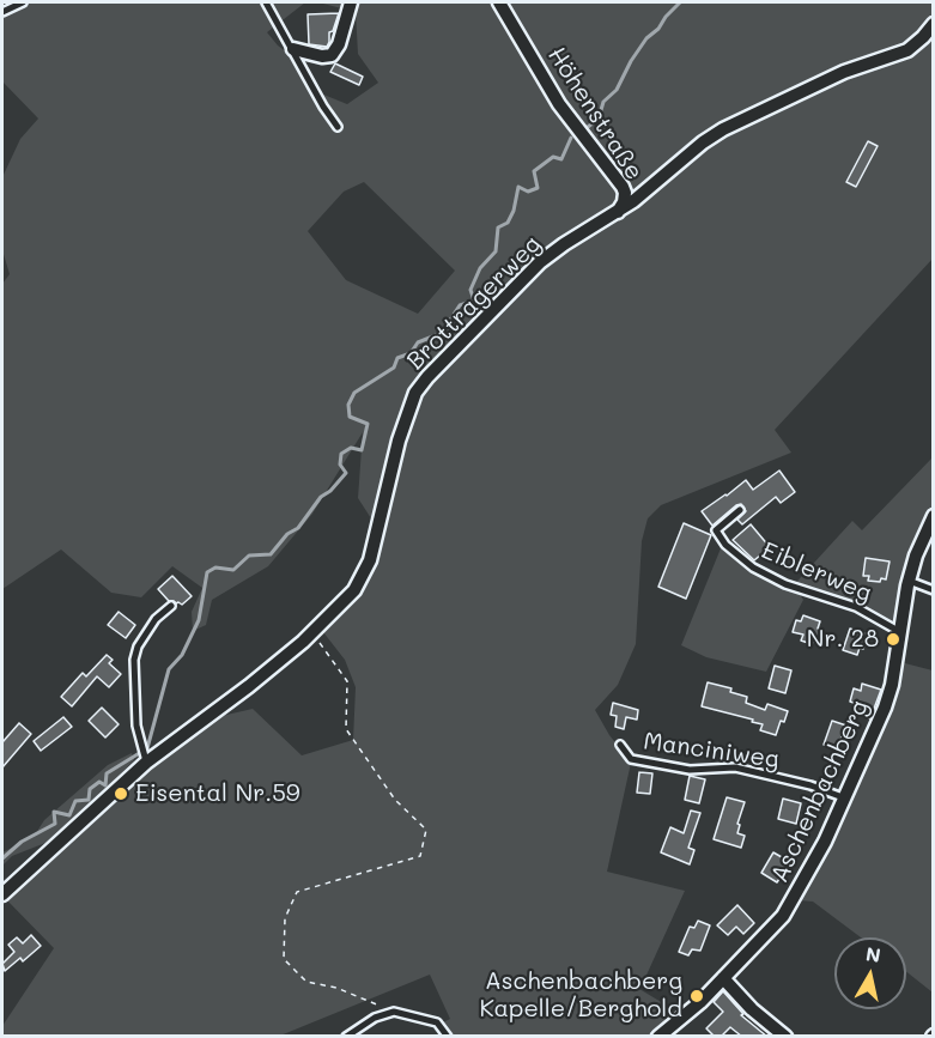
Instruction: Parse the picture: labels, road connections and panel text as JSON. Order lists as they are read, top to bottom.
{
  "streets": {
    "street": ["Höhenstraße", "Brottragerweg", "Aschenbachberg"],
    "lane": ["Eiblerweg", "Manciniweg"]
  },
  "crossings": [
    ["Höhenstraße", "Brottragerweg"],
    ["Eiblerweg", "Aschenbachberg"],
    ["Manciniweg", "Aschenbachberg"]
  ],
  "places": ["Nr. 28", "Eisental Nr.59", "Aschenbachberg Kapelle/Berghold"],
  "north": "top"
}
